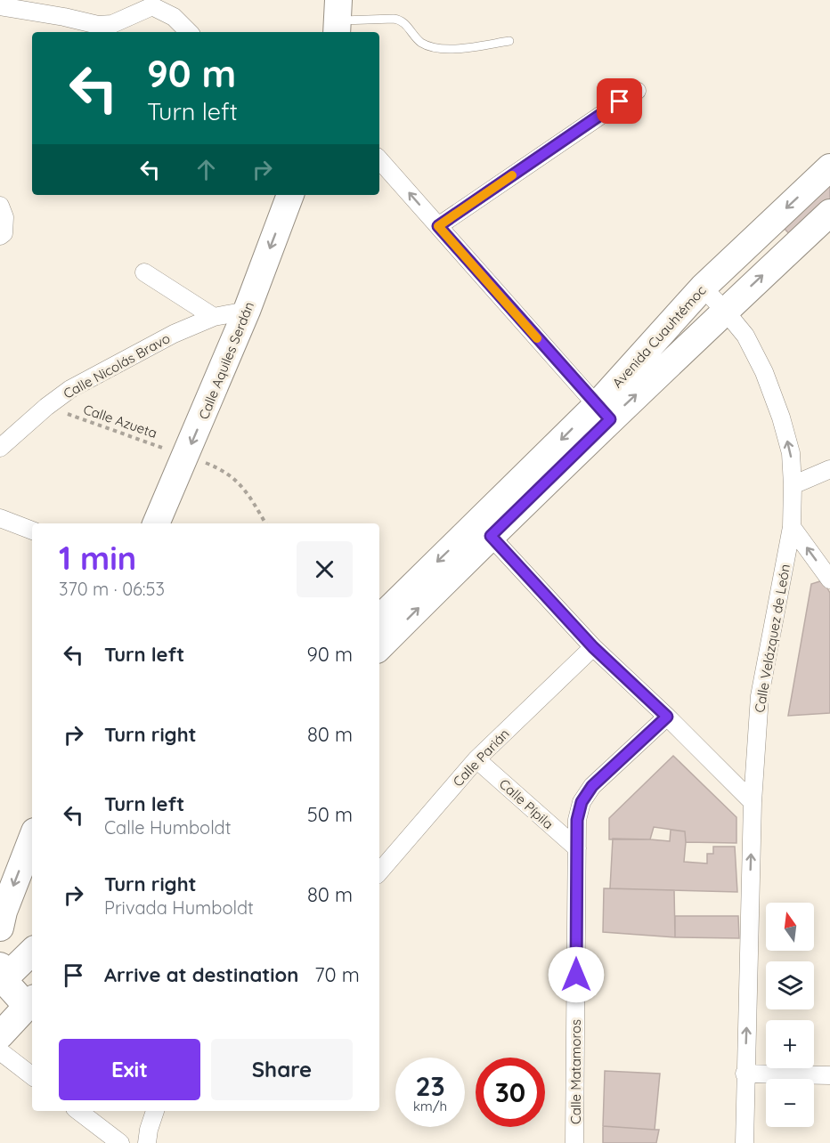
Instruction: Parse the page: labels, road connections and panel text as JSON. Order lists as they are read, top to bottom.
{
  "streets": {
    "main road": ["Avenida Cuauhtémoc", "Calle Aquiles Serdán"],
    "street": [
      "Calle Nicolás Bravo",
      "Calle Velázquez de León",
      "Calle Parián",
      "Calle Pípila",
      "Calle Matamoros"
    ],
    "path": ["Calle Azueta"]
  },
  "crossings": [
    ["Avenida Cuauhtémoc", "Calle Velázquez de León"],
    ["Calle Aquiles Serdán", "Calle Nicolás Bravo"],
    ["Calle Aquiles Serdán", "Calle Azueta"],
    ["Calle Nicolás Bravo", "Calle Azueta"],
    ["Calle Parián", "Calle Pípila"],
    ["Calle Pípila", "Calle Matamoros"]
  ],
  "one_way": ["Calle Aquiles Serdán", "Calle Velázquez de León"],
  "north": "top",
  "page": {
    "turn": ["90 m", "Turn left"],
    "heading": ["1 min", "370 m · 06:53"],
    "list": [
      {
        "name": "Turn left",
        "value": "90 m"
      },
      {
        "name": "Turn right",
        "value": "80 m"
      },
      {
        "name": "Turn left",
        "note": "Calle Humboldt",
        "value": "50 m"
      },
      {
        "name": "Turn right",
        "note": "Privada Humboldt",
        "value": "80 m"
      },
      {
        "name": "Arrive at destination",
        "value": "70 m"
      }
    ],
    "map_buttons": ["+", "−"],
    "buttons": ["Exit", "Share"],
    "speed": "23 km/h",
    "limit": "30"
  }
}
